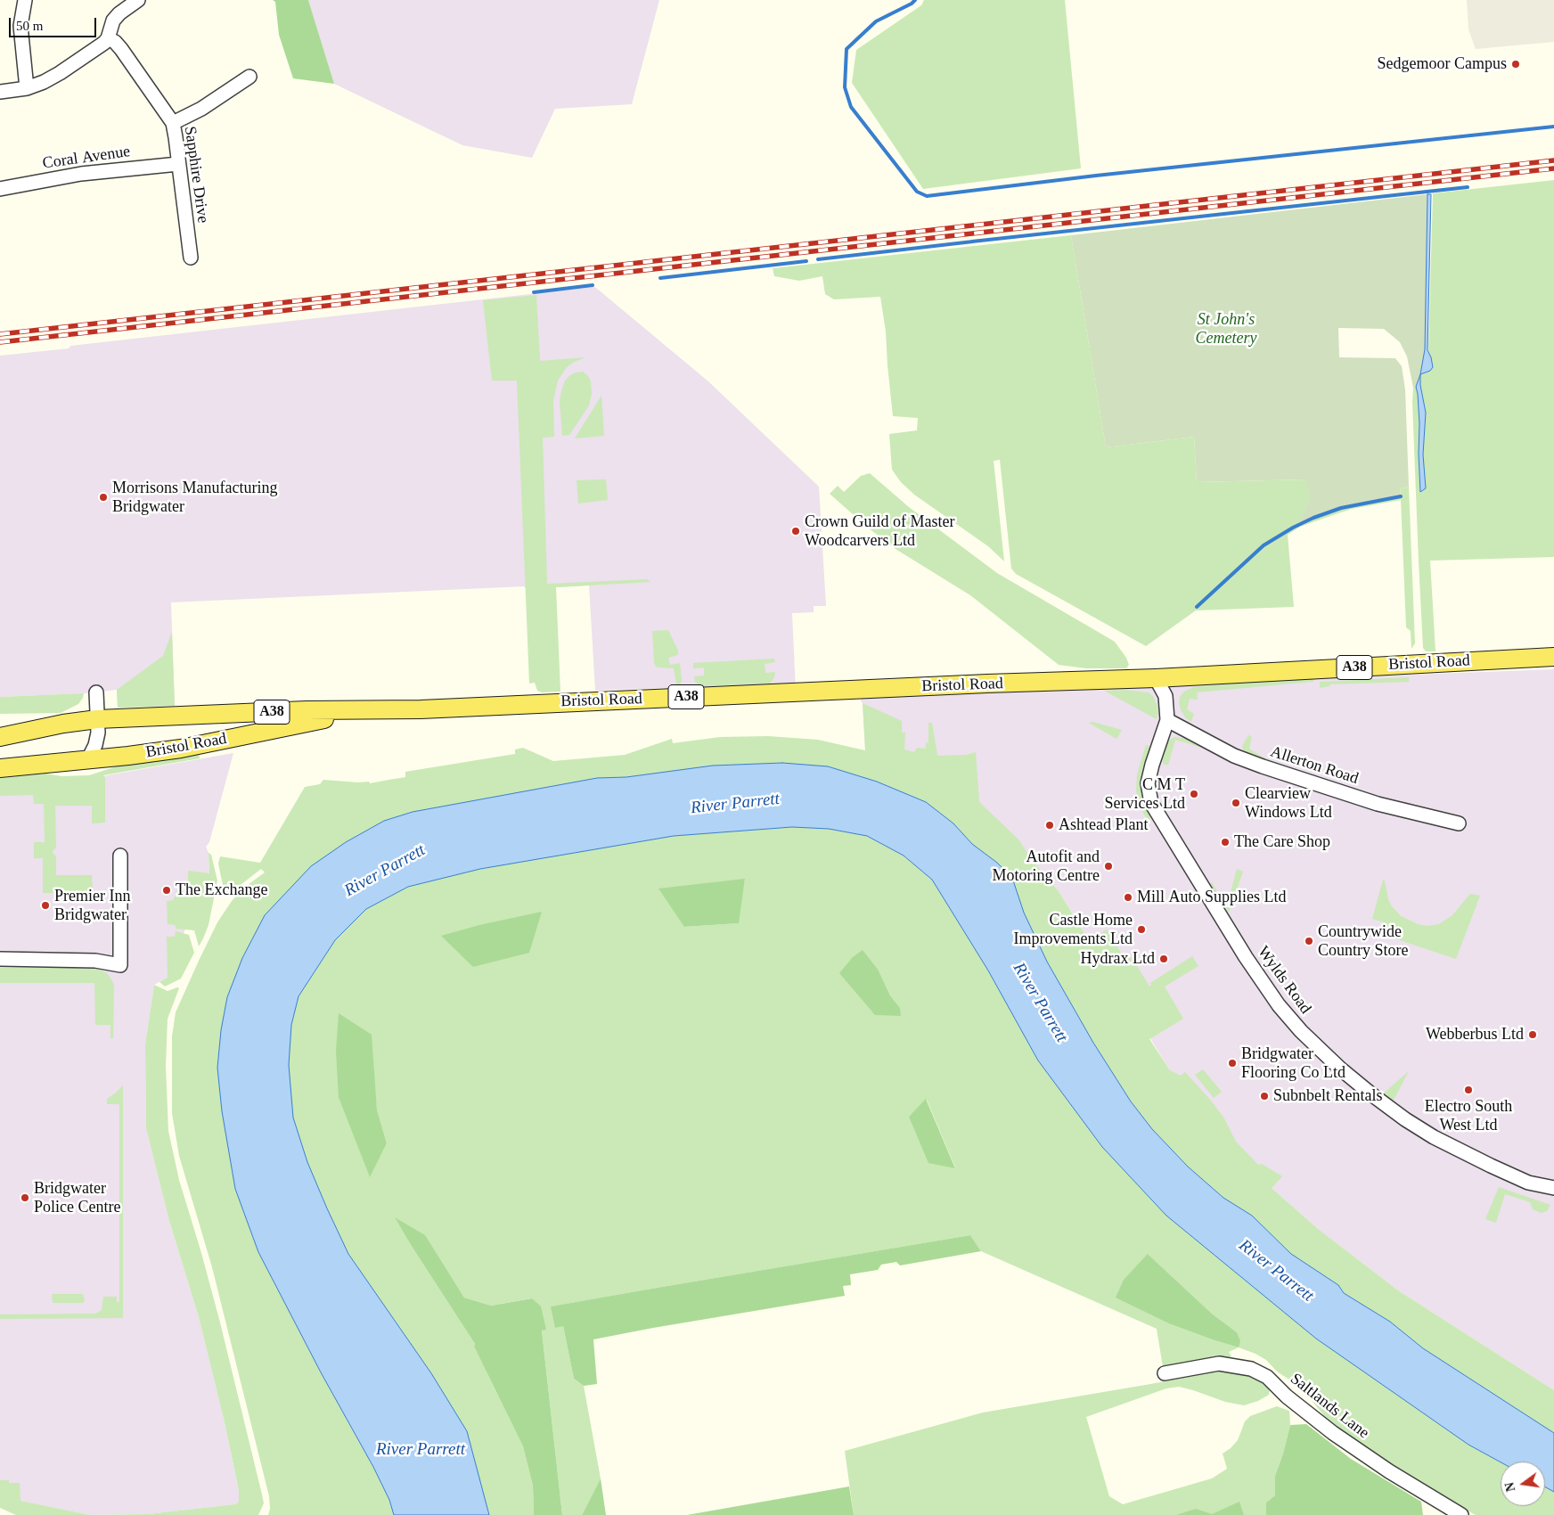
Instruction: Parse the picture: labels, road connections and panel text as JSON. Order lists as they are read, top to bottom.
{
  "streets": {
    "main road": ["Bristol Road", "A38"],
    "street": [
      "Coral Avenue",
      "Sapphire Drive",
      "Allerton Road",
      "Wylds Road",
      "Saltlands Lane"
    ]
  },
  "crossings": [
    ["Coral Avenue", "Sapphire Drive"],
    ["Bristol Road", "Wylds Road"],
    ["Allerton Road", "Wylds Road"]
  ],
  "water": ["River Parrett"],
  "parks": ["St John's Cemetery"],
  "places": [
    "Sedgemoor Campus",
    "Morrisons Manufacturing Bridgwater",
    "Crown Guild of Master Woodcarvers Ltd",
    "C M T Services Ltd",
    "Clearview Windows Ltd",
    "Ashtead Plant",
    "The Care Shop",
    "Autofit and Motoring Centre",
    "The Exchange",
    "Mill Auto Supplies Ltd",
    "Premier Inn Bridgwater",
    "Castle Home Improvements Ltd",
    "Countrywide Country Store",
    "Hydrax Ltd",
    "Webberbus Ltd",
    "Bridgwater Flooring Co Ltd",
    "Electro South West Ltd",
    "Subnbelt Rentals",
    "Bridgwater Police Centre"
  ],
  "scale_bar": "50 m",
  "north": "left"
}
